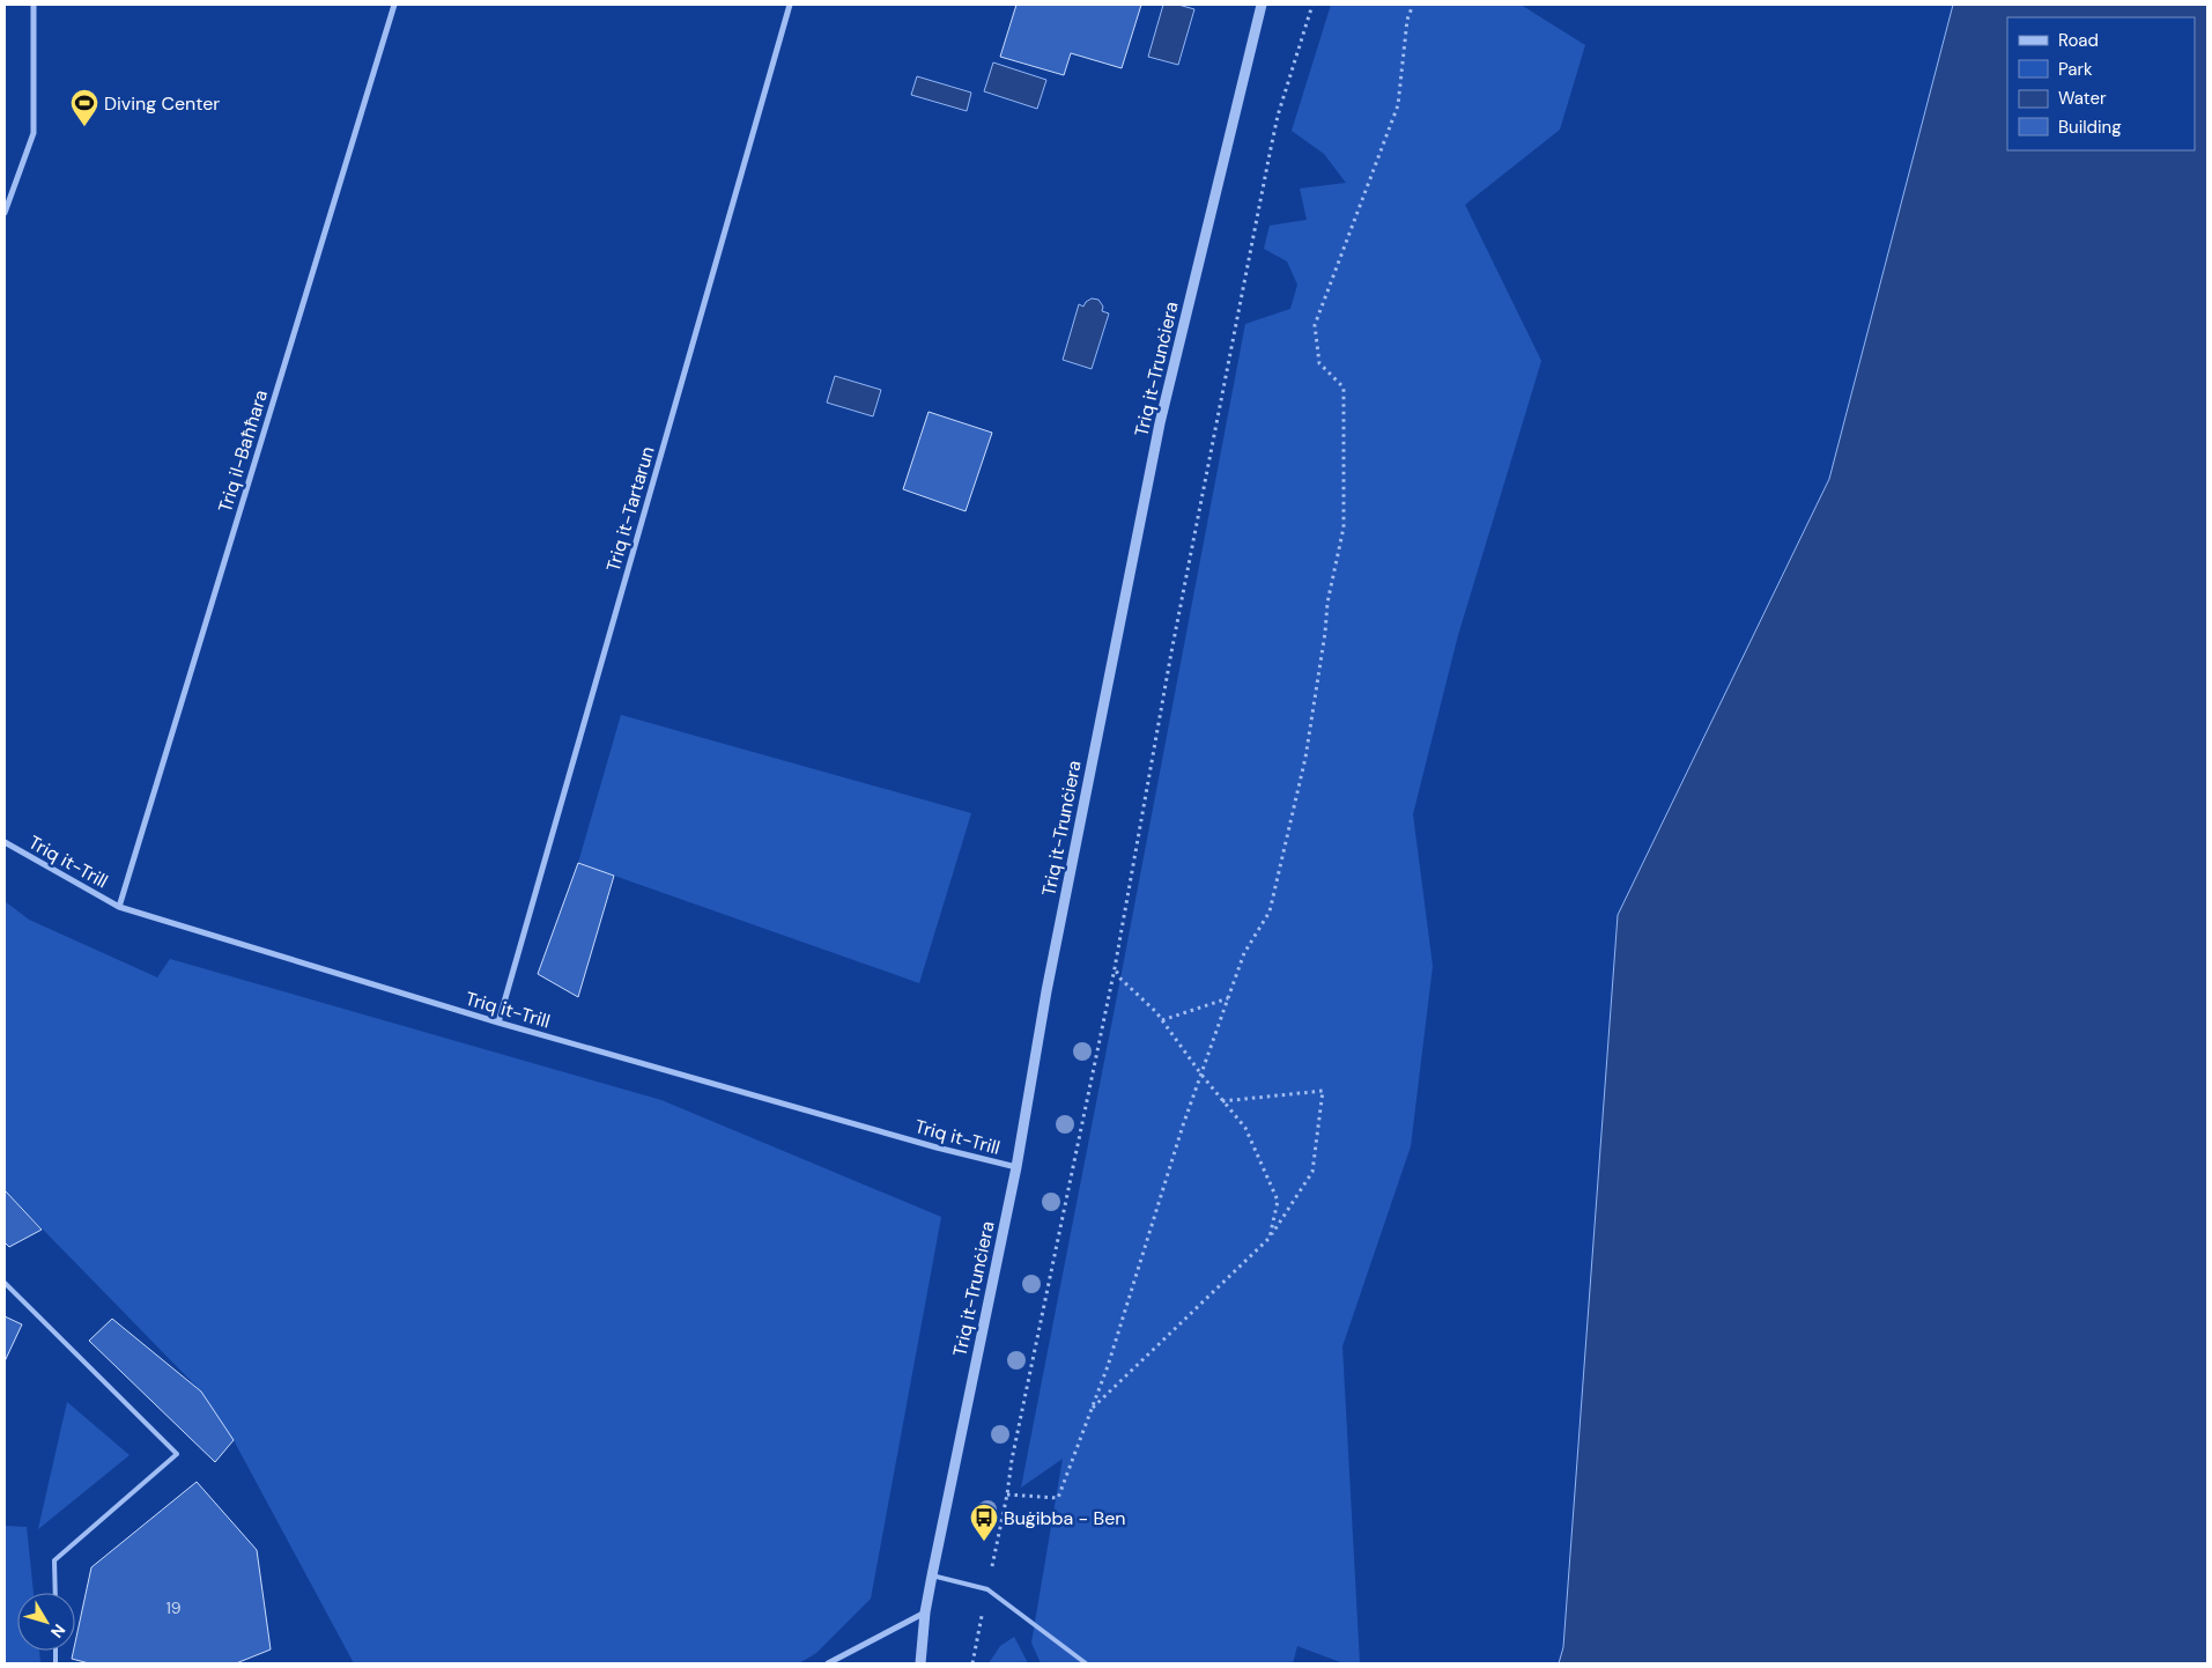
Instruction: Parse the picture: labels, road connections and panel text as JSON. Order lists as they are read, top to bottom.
{
  "streets": {
    "street": [
      "Triq it-Trunċiera",
      "Triq il-Baħħara",
      "Triq it-Tartarun",
      "Triq it-Trill"
    ]
  },
  "crossings": [
    ["Triq it-Trunċiera", "Triq it-Trill"],
    ["Triq il-Baħħara", "Triq it-Trill"],
    ["Triq it-Tartarun", "Triq it-Trill"]
  ],
  "places": {
    "sports": ["Diving Center"],
    "bus stop": ["Buġibba - Ben"]
  },
  "house_numbers": ["19"],
  "legend": [
    "Road",
    "Park",
    "Water",
    "Building"
  ],
  "north": "bottom right"
}
